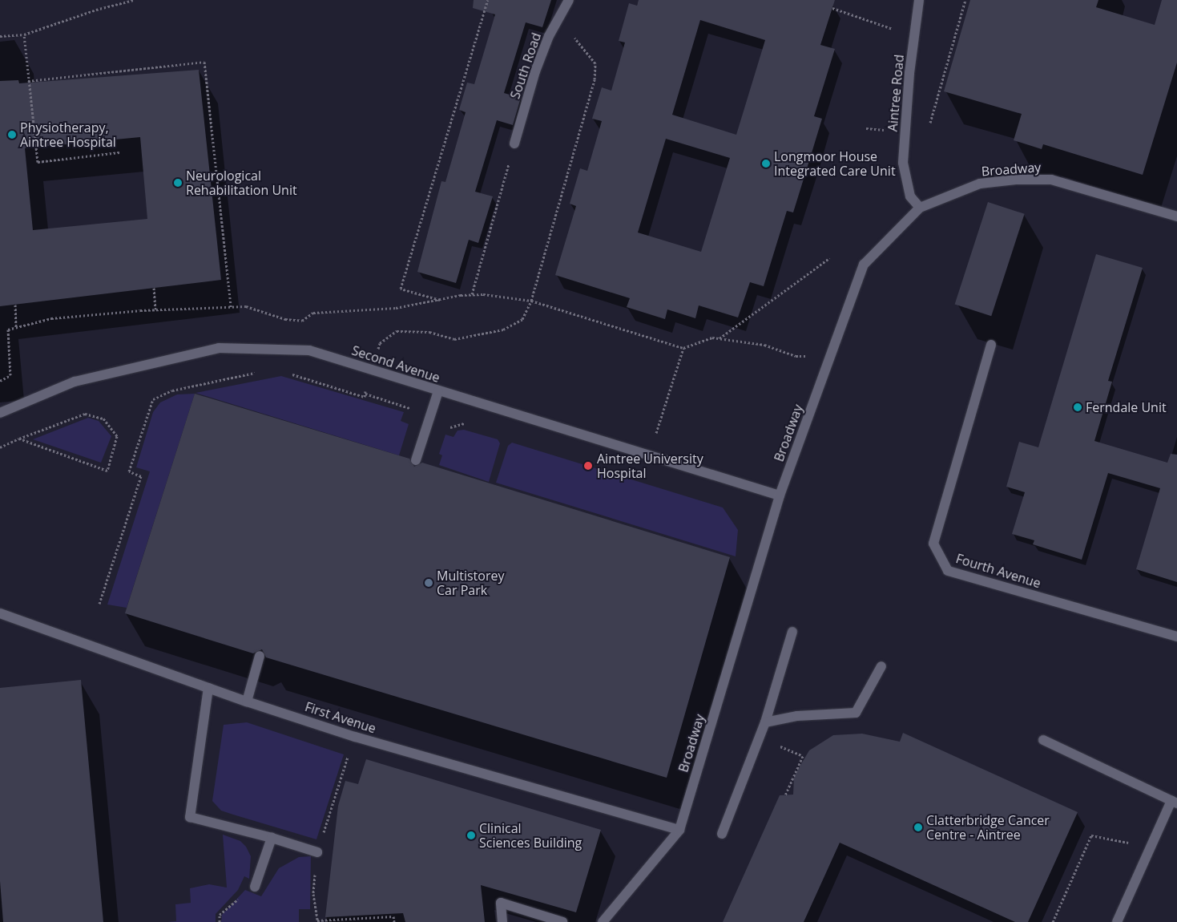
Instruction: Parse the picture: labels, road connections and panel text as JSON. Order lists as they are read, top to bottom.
{
  "streets": {
    "lane": [
      "South Road",
      "Aintree Road",
      "Broadway",
      "Second Avenue",
      "Fourth Avenue",
      "First Avenue"
    ]
  },
  "crossings": [
    ["Aintree Road", "Broadway"],
    ["Broadway", "Second Avenue"],
    ["Broadway", "First Avenue"]
  ],
  "places": [
    "Physiotherapy, Aintree Hospital",
    "Longmoor House Integrated Care Unit",
    "Neurological Rehabilitation Unit",
    "Ferndale Unit",
    "Aintree University Hospital",
    "Multistorey Car Park",
    "Clatterbridge Cancer Centre - Aintree",
    "Clinical Sciences Building"
  ]
}
